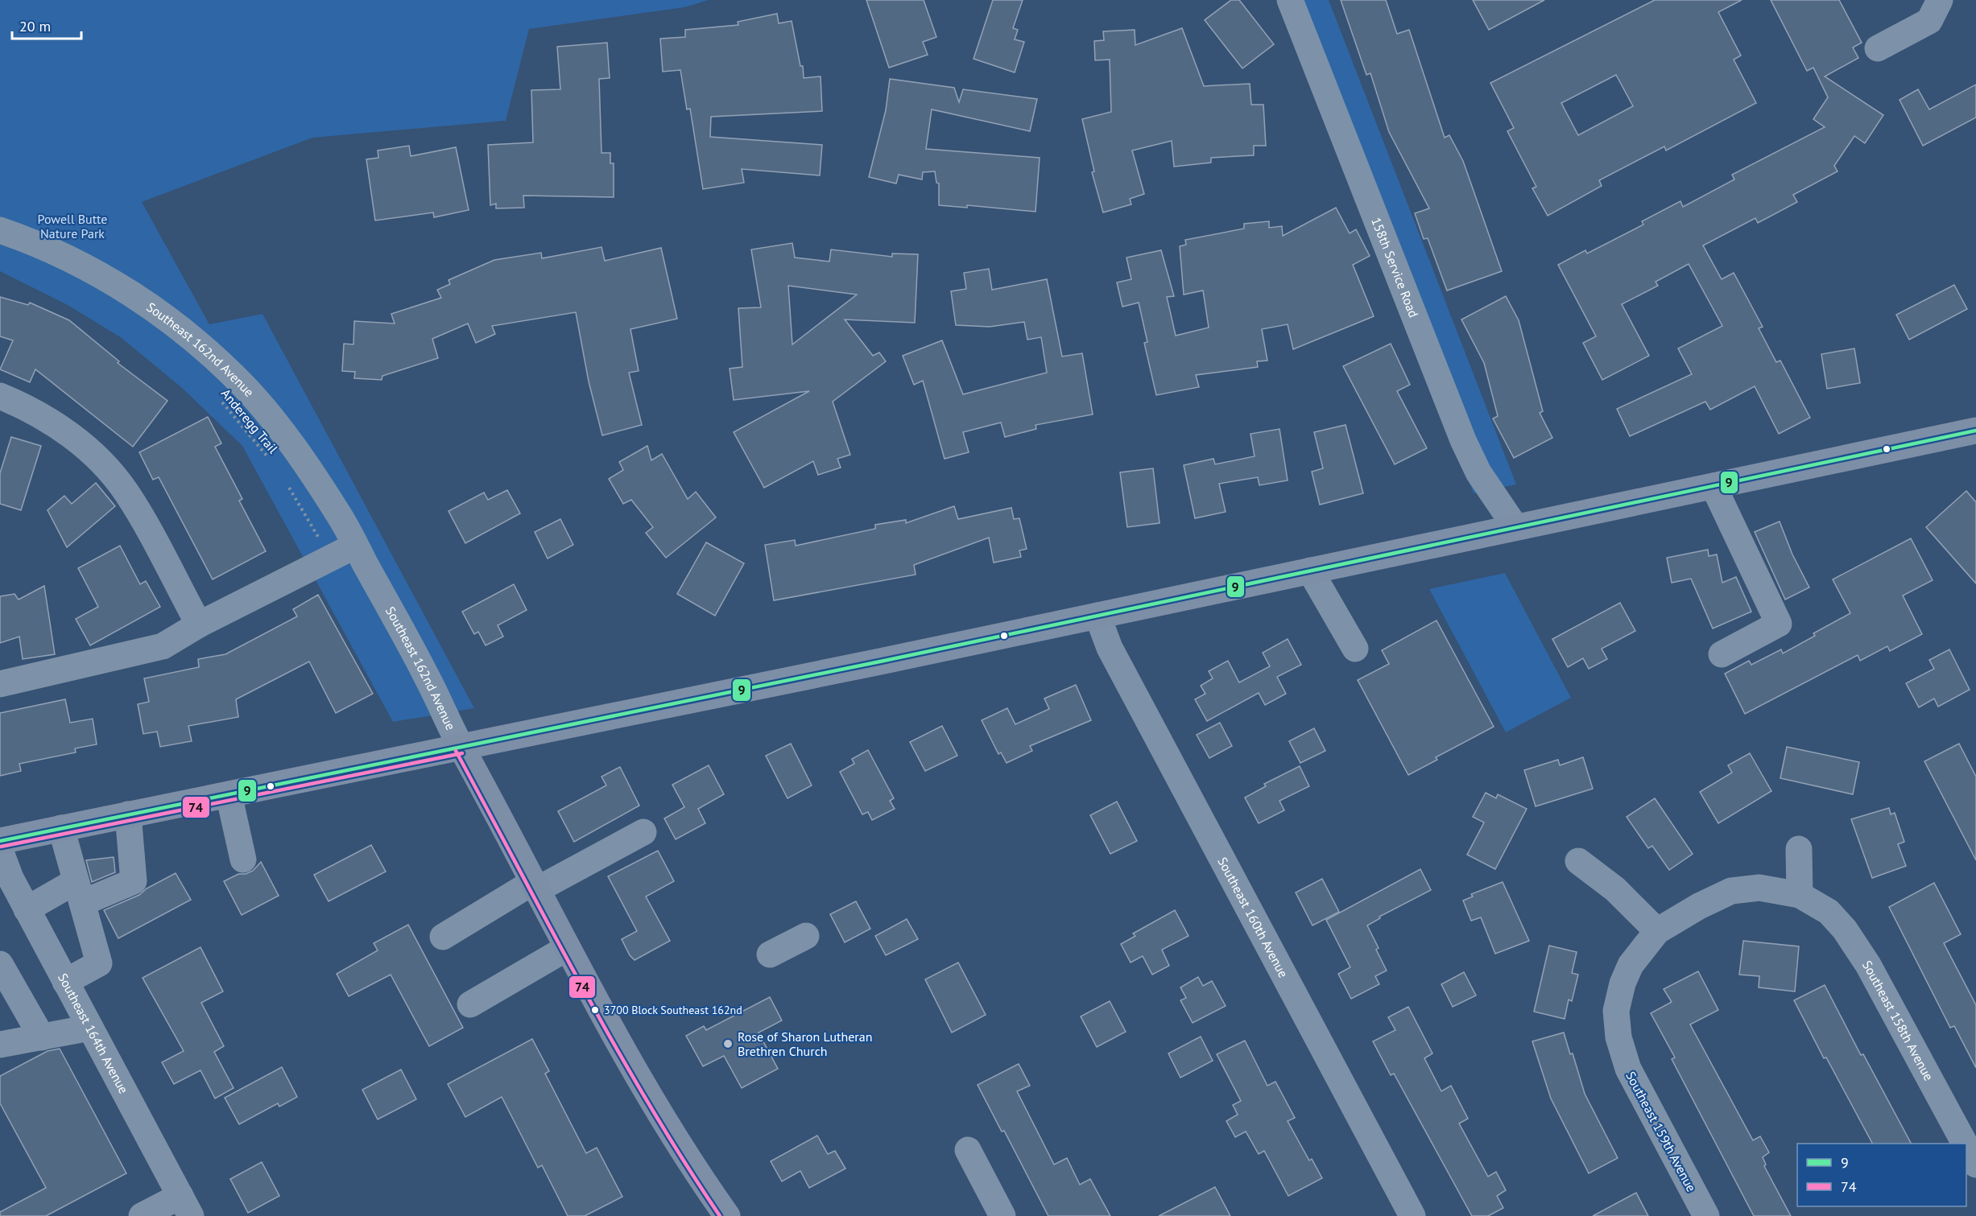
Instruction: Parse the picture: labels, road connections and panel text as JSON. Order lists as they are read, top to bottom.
{
  "streets": {
    "main road": ["Southeast 162nd Avenue"],
    "street": [
      "158th Service Road",
      "Southeast 160th Avenue",
      "Southeast 158th Avenue",
      "Southeast 164th Avenue",
      "Southeast 159th Avenue"
    ],
    "path": ["Anderegg Trail"]
  },
  "crossings": [
    ["Southeast 158th Avenue", "Southeast 159th Avenue"]
  ],
  "parks": ["Powell Butte Nature Park"],
  "places": ["3700 Block Southeast 162nd", "Rose of Sharon Lutheran Brethren Church"],
  "lines": ["transit line 9", "transit line 74"],
  "legend": ["9", "74"],
  "scale_bar": "20 m"
}
